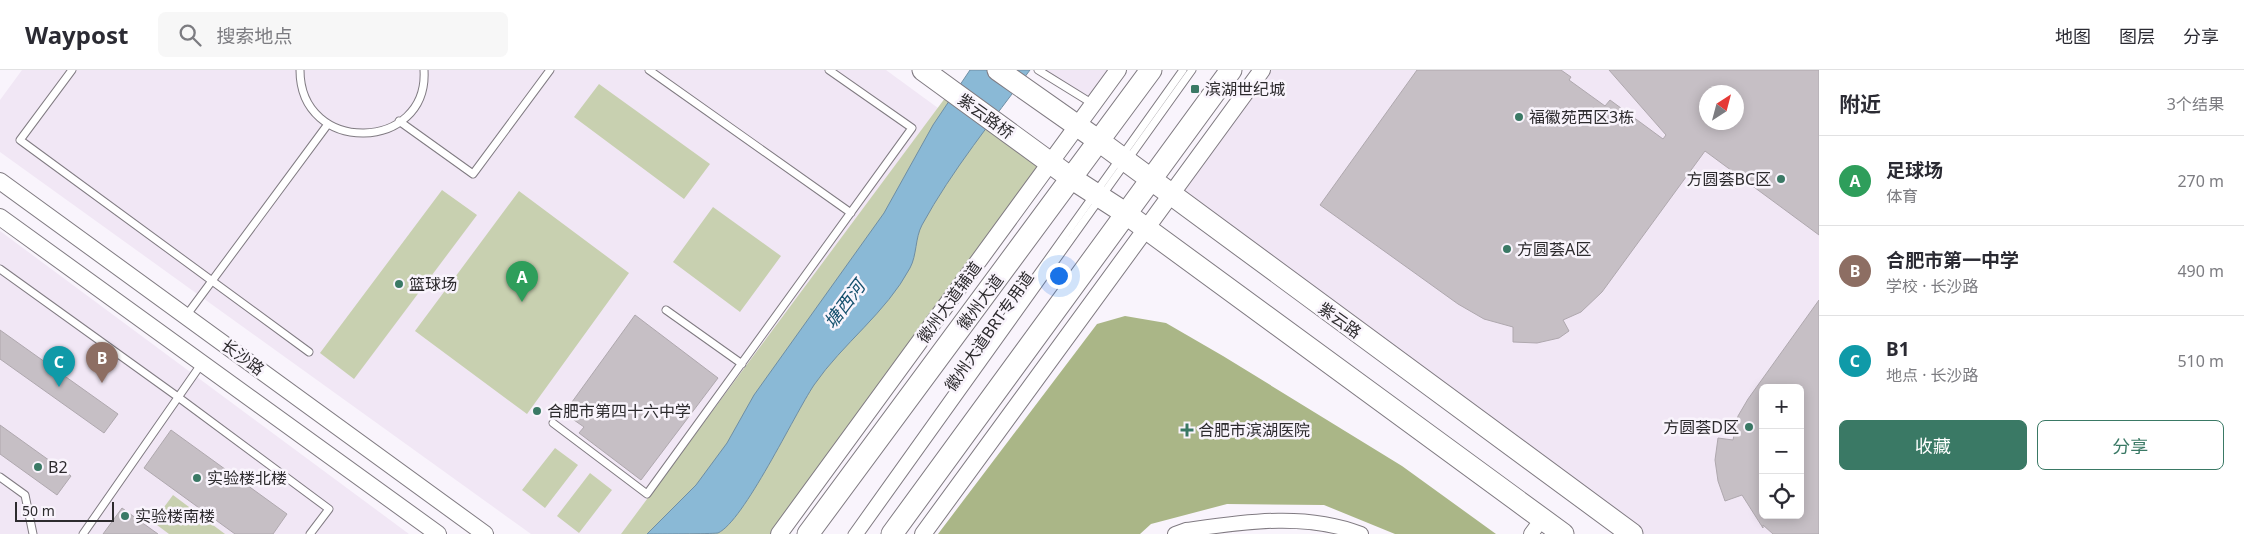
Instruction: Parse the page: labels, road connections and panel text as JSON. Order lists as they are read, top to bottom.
{
  "streets": {
    "main road": ["紫云路桥", "徽州大道", "紫云路"],
    "street": ["徽州大道辅道", "长沙路"],
    "lane": ["徽州大道BRT专用道"]
  },
  "crossings": [
    ["紫云路桥", "徽州大道辅道"],
    ["徽州大道辅道", "紫云路"],
    ["徽州大道", "紫云路"],
    ["紫云路", "徽州大道BRT专用道"]
  ],
  "water": ["塘西河"],
  "places": {
    "transit": ["滨湖世纪城"],
    "other": [
      "福徽苑西区3栋",
      "方圆荟BC区",
      "方圆荟A区",
      "篮球场",
      "合肥市第四十六中学",
      "方圆荟D区",
      "B2",
      "实验楼北楼",
      "实验楼南楼"
    ],
    "health": ["合肥市滨湖医院"]
  },
  "scale_bar": "50 m",
  "north": "top right",
  "page": {
    "header": "Waypost",
    "search": "搜索地点",
    "nav": ["地图", "图层", "分享"],
    "heading": ["附近", "3个结果"],
    "list": [
      {
        "mark": "A",
        "name": "足球场",
        "note": "体育",
        "value": "270 m"
      },
      {
        "mark": "B",
        "name": "合肥市第一中学",
        "note": "学校 · 长沙路",
        "value": "490 m"
      },
      {
        "mark": "C",
        "name": "B1",
        "note": "地点 · 长沙路",
        "value": "510 m"
      }
    ],
    "pins": ["A", "B", "C"],
    "map_buttons": ["+", "−"],
    "buttons": ["收藏", "分享"],
    "scale": "50 m"
  }
}
